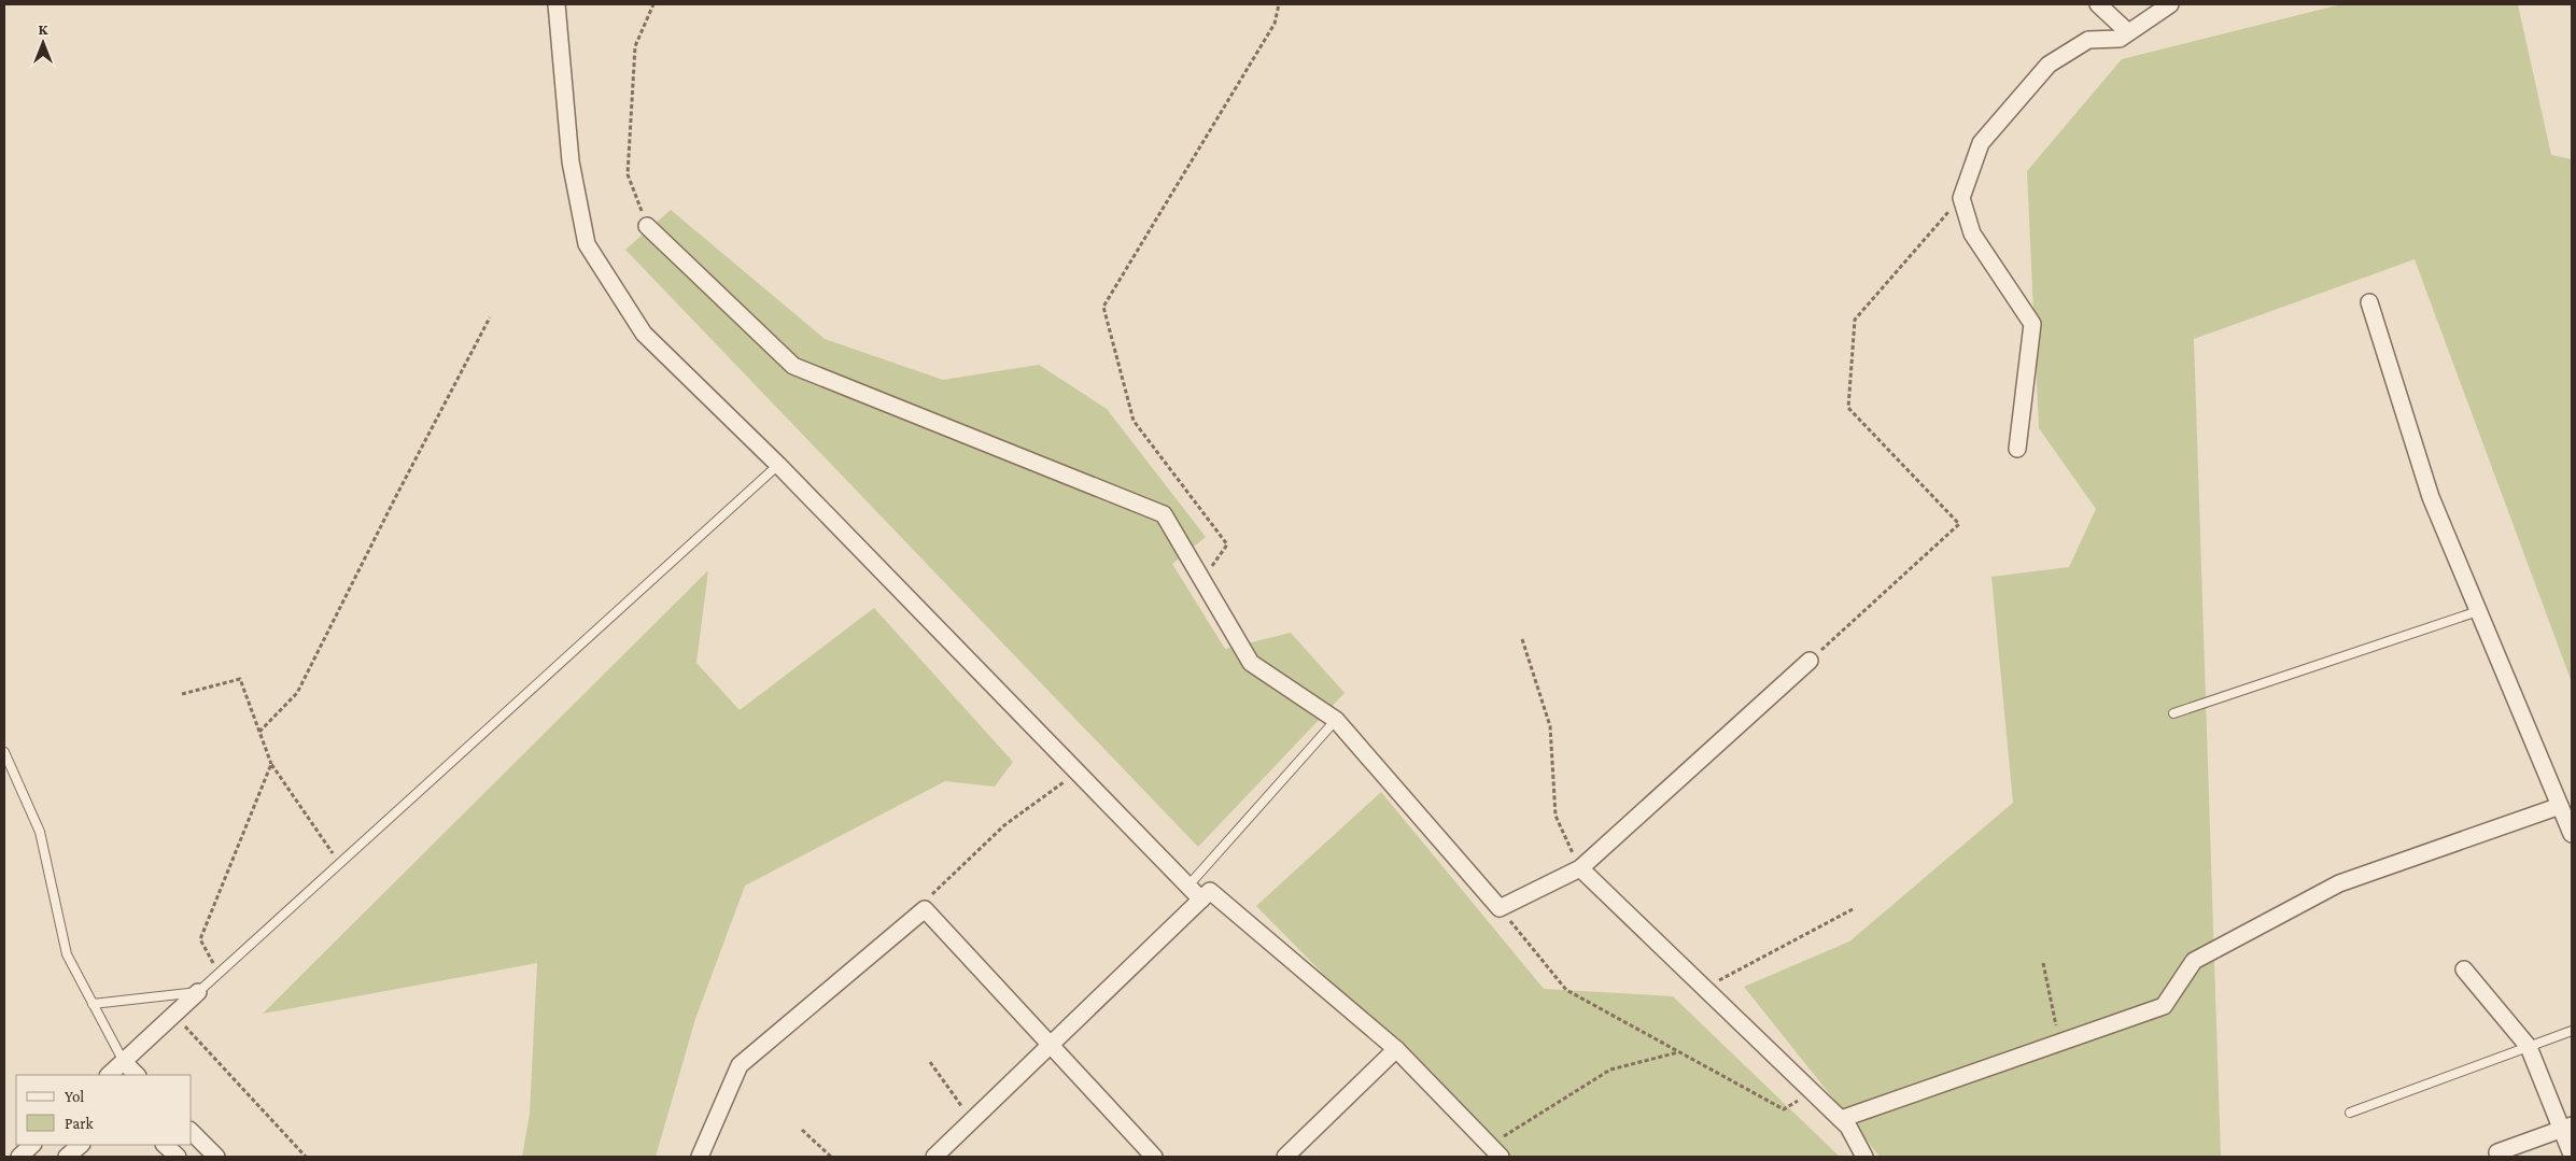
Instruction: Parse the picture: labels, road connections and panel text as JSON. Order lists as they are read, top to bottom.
{
  "legend": ["Yol", "Park"],
  "north": "top"
}
